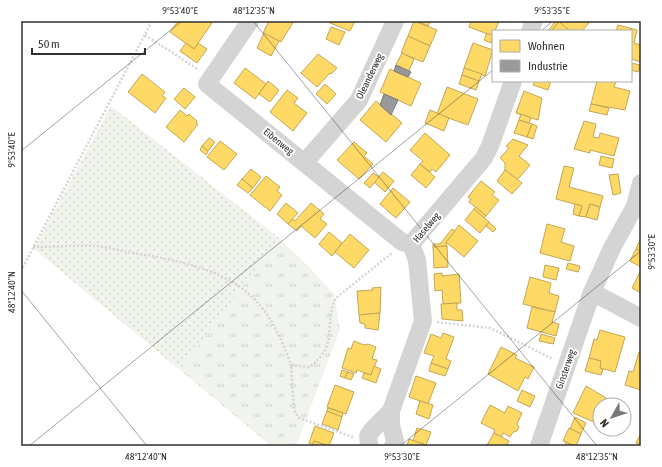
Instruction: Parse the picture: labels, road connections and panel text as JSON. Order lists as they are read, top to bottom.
{
  "streets": {
    "street": [
      "Oleanderweg",
      "Eibenweg",
      "Haselweg",
      "Ginsterweg"
    ]
  },
  "crossings": [
    ["Oleanderweg", "Eibenweg"],
    ["Eibenweg", "Haselweg"]
  ],
  "legend": ["Wohnen", "Industrie"],
  "scale_bar": "50 m",
  "north": "bottom left",
  "coordinates": [
    "9°53'40\"E",
    "48°12'35\"N",
    "9°53'35\"E",
    "9°53'30\"E",
    "48°12'40\"N"
  ]
}
